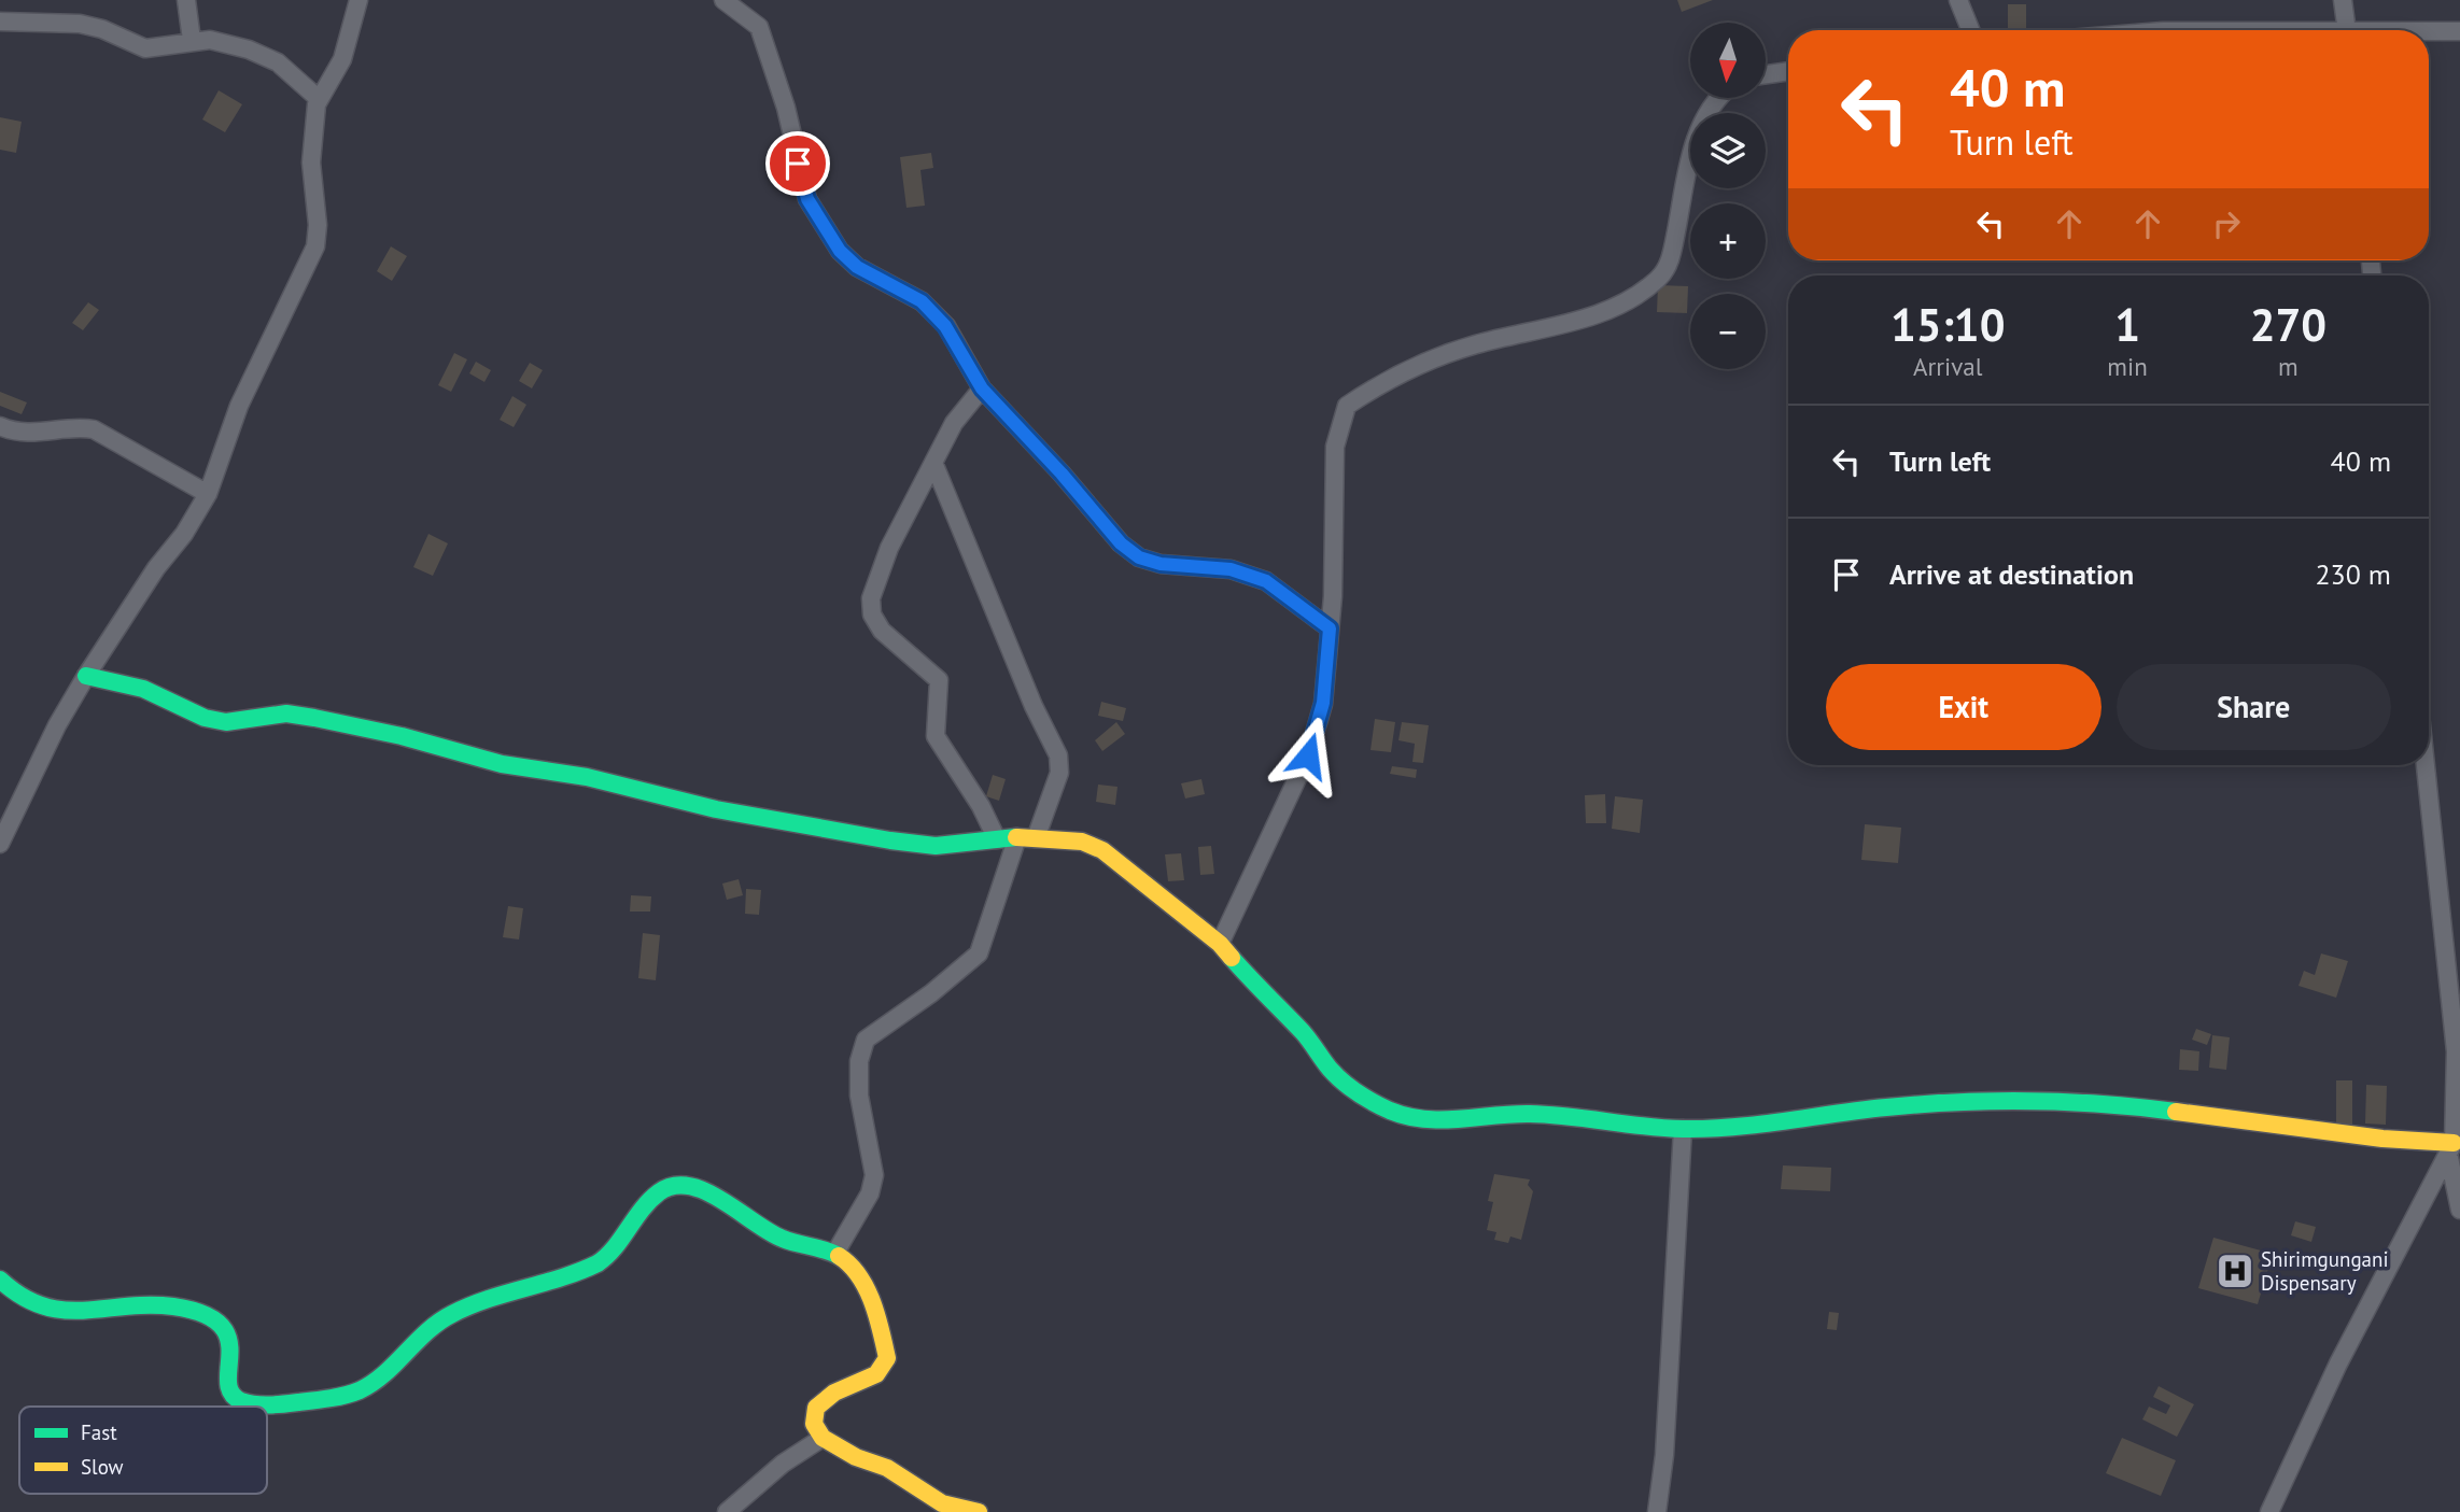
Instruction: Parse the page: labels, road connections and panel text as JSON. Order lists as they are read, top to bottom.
{
  "places": {
    "hospital": ["Shirimgungani Dispensary"]
  },
  "legend": ["Fast", "Slow"],
  "north": "bottom",
  "page": {
    "map_buttons": ["+", "−"],
    "turn": ["40 m", "Turn left"],
    "eta": [
      "15:10",
      "Arrival",
      "1",
      "min",
      "270",
      "m"
    ],
    "list": [
      {
        "name": "Turn left",
        "value": "40 m"
      },
      {
        "name": "Arrive at destination",
        "value": "230 m"
      }
    ],
    "buttons": ["Exit", "Share"]
  }
}
